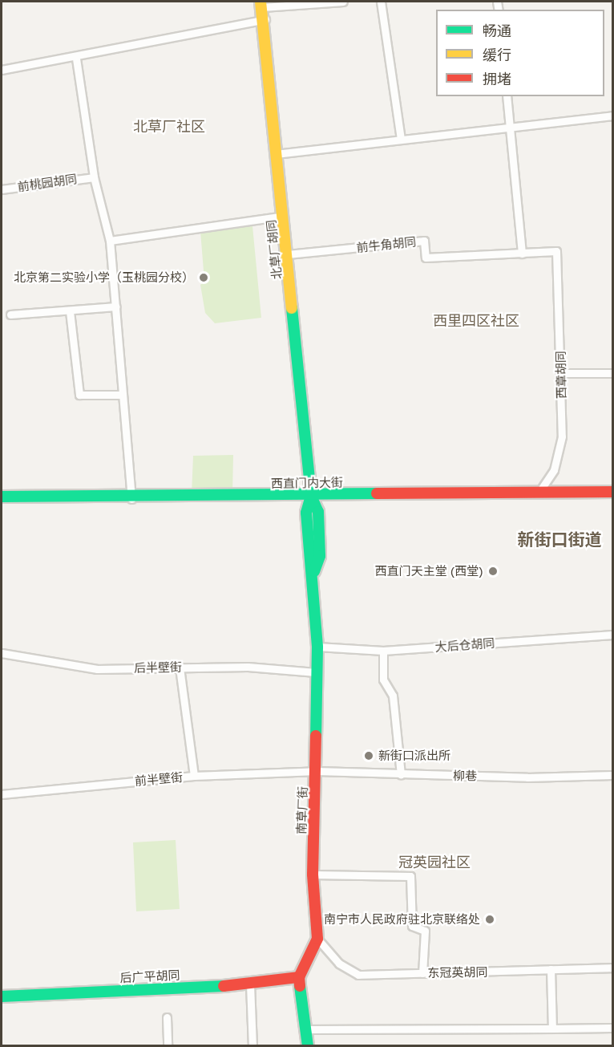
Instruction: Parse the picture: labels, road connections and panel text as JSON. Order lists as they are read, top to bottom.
{
  "streets": {
    "street": [
      "前桃园胡同",
      "前牛角胡同",
      "北草厂胡同",
      "西章胡同",
      "西直门内大街",
      "大后仓胡同",
      "后半壁街",
      "柳巷",
      "前半壁街",
      "南草厂街",
      "东冠英胡同",
      "后广平胡同"
    ]
  },
  "crossings": [
    ["前牛角胡同", "北草厂胡同"],
    ["前牛角胡同", "西章胡同"],
    ["北草厂胡同", "西直门内大街"],
    ["北草厂胡同", "南草厂街"],
    ["西章胡同", "西直门内大街"],
    ["西直门内大街", "南草厂街"],
    ["大后仓胡同", "南草厂街"],
    ["后半壁街", "南草厂街"],
    ["柳巷", "前半壁街"],
    ["柳巷", "南草厂街"],
    ["前半壁街", "南草厂街"],
    ["南草厂街", "东冠英胡同"],
    ["南草厂街", "后广平胡同"]
  ],
  "districts": [
    "北草厂社区",
    "西里四区社区",
    "新街口街道",
    "冠英园社区"
  ],
  "places": [
    "北京第二实验小学（玉桃园分校）",
    "西直门天主堂 (西堂)",
    "新街口派出所",
    "南宁市人民政府驻北京联络处"
  ],
  "legend": ["畅通", "缓行", "拥堵"]
}
